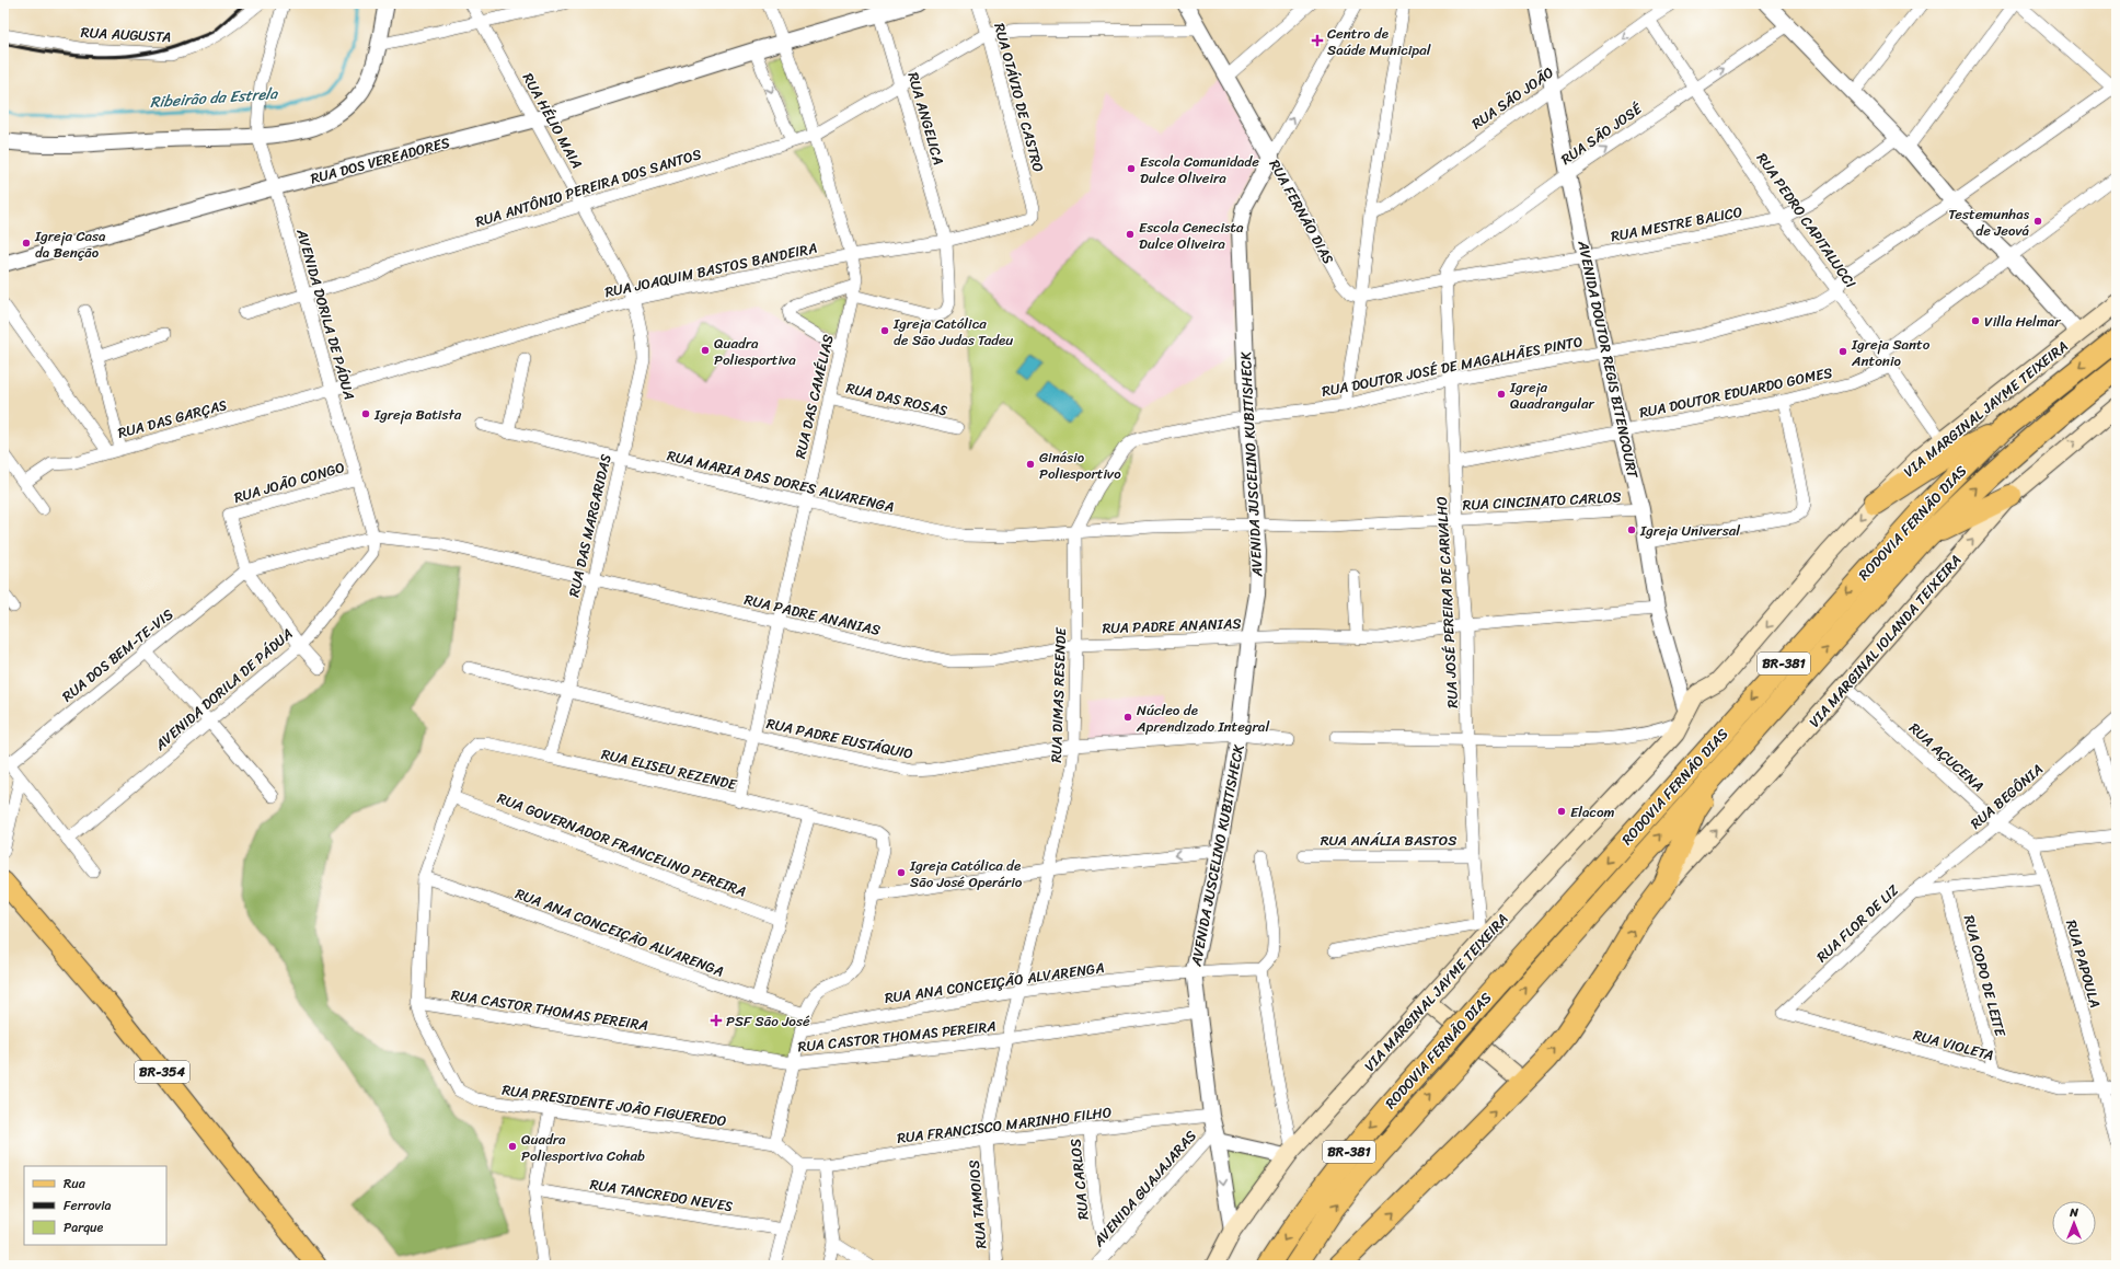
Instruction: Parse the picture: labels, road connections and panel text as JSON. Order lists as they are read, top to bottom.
{
  "streets": {
    "highway": ["RODOVIA FERNÃO DIAS", "BR-381"],
    "main road": ["VIA MARGINAL JAYME TEIXEIRA", "VIA MARGINAL IOLANDA TEIXEIRA", "BR-354"],
    "street": [
      "RUA AUGUSTA",
      "RUA OTÁVIO DE CASTRO",
      "RUA SÃO JOÃO",
      "RUA ANGELICA",
      "RUA HÉLIO MAIA",
      "RUA SÃO JOSÉ",
      "RUA DOS VEREADORES",
      "RUA ANTÔNIO PEREIRA DOS SANTOS",
      "RUA FERNÃO DIAS",
      "RUA PEDRO CAPITALUCCI",
      "RUA MESTRE BALICO",
      "RUA JOAQUIM BASTOS BANDEIRA",
      "AVENIDA DORILA DE PÁDUA",
      "AVENIDA DOUTOR REGIS BITENCOURT",
      "RUA DOUTOR JOSÉ DE MAGALHÃES PINTO",
      "RUA DOUTOR EDUARDO GOMES",
      "RUA DAS CAMÉLIAS",
      "RUA DAS ROSAS",
      "RUA DAS GARÇAS",
      "AVENIDA JUSCELINO KUBITISHECK",
      "RUA MARIA DAS DORES ALVARENGA",
      "RUA JOÃO CONGO",
      "RUA CINCINATO CARLOS",
      "RUA DAS MARGARIDAS",
      "RUA JOSÉ PEREIRA DE CARVALHO",
      "RUA PADRE ANANIAS",
      "RUA DOS BEM-TE-VIS",
      "RUA DIMAS RESENDE",
      "RUA PADRE EUSTÁQUIO",
      "RUA AÇUCENA",
      "RUA ELISEU REZENDE",
      "RUA BEGÔNIA",
      "RUA ANÁLIA BASTOS",
      "RUA GOVERNADOR FRANCELINO PEREIRA",
      "RUA FLOR DE LIZ",
      "RUA ANA CONCEIÇÃO ALVARENGA",
      "RUA PAPOULA",
      "RUA COPO DE LEITE",
      "RUA CASTOR THOMAS PEREIRA",
      "RUA VIOLETA",
      "RUA PRESIDENTE JOÃO FIGUEREDO",
      "RUA FRANCISCO MARINHO FILHO",
      "RUA CARLOS",
      "AVENIDA GUAJAJARAS",
      "RUA TANCREDO NEVES",
      "RUA TAMOIOS"
    ]
  },
  "crossings": [
    ["RUA OTÁVIO DE CASTRO", "RUA ANTÔNIO PEREIRA DOS SANTOS"],
    ["RUA OTÁVIO DE CASTRO", "RUA JOAQUIM BASTOS BANDEIRA"],
    ["RUA SÃO JOÃO", "RUA PEDRO CAPITALUCCI"],
    ["RUA SÃO JOÃO", "AVENIDA DOUTOR REGIS BITENCOURT"],
    ["RUA ANGELICA", "RUA DOS VEREADORES"],
    ["RUA ANGELICA", "RUA ANTÔNIO PEREIRA DOS SANTOS"],
    ["RUA ANGELICA", "RUA JOAQUIM BASTOS BANDEIRA"],
    ["RUA ANGELICA", "RUA DAS CAMÉLIAS"],
    ["RUA HÉLIO MAIA", "RUA DOS VEREADORES"],
    ["RUA HÉLIO MAIA", "RUA ANTÔNIO PEREIRA DOS SANTOS"],
    ["RUA HÉLIO MAIA", "RUA JOAQUIM BASTOS BANDEIRA"],
    ["RUA HÉLIO MAIA", "RUA DAS MARGARIDAS"],
    ["RUA SÃO JOSÉ", "RUA PEDRO CAPITALUCCI"],
    ["RUA SÃO JOSÉ", "RUA MESTRE BALICO"],
    ["RUA SÃO JOSÉ", "AVENIDA DOUTOR REGIS BITENCOURT"],
    ["RUA SÃO JOSÉ", "RUA JOSÉ PEREIRA DE CARVALHO"],
    ["RUA DOS VEREADORES", "AVENIDA DORILA DE PÁDUA"],
    ["RUA DOS VEREADORES", "RUA DAS CAMÉLIAS"],
    ["RUA ANTÔNIO PEREIRA DOS SANTOS", "AVENIDA DORILA DE PÁDUA"],
    ["RUA ANTÔNIO PEREIRA DOS SANTOS", "RUA DAS CAMÉLIAS"],
    ["RUA FERNÃO DIAS", "RUA MESTRE BALICO"],
    ["RUA FERNÃO DIAS", "AVENIDA JUSCELINO KUBITISHECK"],
    ["RUA PEDRO CAPITALUCCI", "RUA MESTRE BALICO"],
    ["RUA PEDRO CAPITALUCCI", "RUA DOUTOR JOSÉ DE MAGALHÃES PINTO"],
    ["RUA PEDRO CAPITALUCCI", "RUA DOUTOR EDUARDO GOMES"],
    ["RUA PEDRO CAPITALUCCI", "VIA MARGINAL JAYME TEIXEIRA"],
    ["RUA MESTRE BALICO", "AVENIDA DOUTOR REGIS BITENCOURT"],
    ["RUA MESTRE BALICO", "RUA JOSÉ PEREIRA DE CARVALHO"],
    ["RUA JOAQUIM BASTOS BANDEIRA", "AVENIDA DORILA DE PÁDUA"],
    ["RUA JOAQUIM BASTOS BANDEIRA", "RUA DAS CAMÉLIAS"],
    ["RUA JOAQUIM BASTOS BANDEIRA", "RUA DAS GARÇAS"],
    ["RUA JOAQUIM BASTOS BANDEIRA", "RUA DAS MARGARIDAS"],
    ["AVENIDA DORILA DE PÁDUA", "RUA DAS GARÇAS"],
    ["AVENIDA DORILA DE PÁDUA", "RUA JOÃO CONGO"],
    ["AVENIDA DORILA DE PÁDUA", "RUA PADRE ANANIAS"],
    ["AVENIDA DOUTOR REGIS BITENCOURT", "RUA DOUTOR JOSÉ DE MAGALHÃES PINTO"],
    ["AVENIDA DOUTOR REGIS BITENCOURT", "RUA DOUTOR EDUARDO GOMES"],
    ["AVENIDA DOUTOR REGIS BITENCOURT", "VIA MARGINAL JAYME TEIXEIRA"],
    ["AVENIDA DOUTOR REGIS BITENCOURT", "RUA CINCINATO CARLOS"],
    ["AVENIDA DOUTOR REGIS BITENCOURT", "RUA PADRE ANANIAS"],
    ["RUA DOUTOR JOSÉ DE MAGALHÃES PINTO", "AVENIDA JUSCELINO KUBITISHECK"],
    ["RUA DOUTOR JOSÉ DE MAGALHÃES PINTO", "RUA MARIA DAS DORES ALVARENGA"],
    ["RUA DOUTOR JOSÉ DE MAGALHÃES PINTO", "RUA CINCINATO CARLOS"],
    ["RUA DOUTOR JOSÉ DE MAGALHÃES PINTO", "RUA JOSÉ PEREIRA DE CARVALHO"],
    ["RUA DOUTOR JOSÉ DE MAGALHÃES PINTO", "RUA DIMAS RESENDE"],
    ["RUA DOUTOR EDUARDO GOMES", "RUA JOSÉ PEREIRA DE CARVALHO"],
    ["RUA DAS CAMÉLIAS", "RUA DAS ROSAS"],
    ["RUA DAS CAMÉLIAS", "RUA MARIA DAS DORES ALVARENGA"],
    ["RUA DAS CAMÉLIAS", "RUA PADRE ANANIAS"],
    ["RUA DAS CAMÉLIAS", "RUA PADRE EUSTÁQUIO"],
    ["RUA DAS CAMÉLIAS", "RUA ELISEU REZENDE"],
    ["VIA MARGINAL JAYME TEIXEIRA", "AVENIDA JUSCELINO KUBITISHECK"],
    ["AVENIDA JUSCELINO KUBITISHECK", "RUA CINCINATO CARLOS"],
    ["AVENIDA JUSCELINO KUBITISHECK", "RUA PADRE ANANIAS"],
    ["AVENIDA JUSCELINO KUBITISHECK", "RUA PADRE EUSTÁQUIO"],
    ["AVENIDA JUSCELINO KUBITISHECK", "RUA ANA CONCEIÇÃO ALVARENGA"],
    ["AVENIDA JUSCELINO KUBITISHECK", "RUA CASTOR THOMAS PEREIRA"],
    ["AVENIDA JUSCELINO KUBITISHECK", "RUA FRANCISCO MARINHO FILHO"],
    ["AVENIDA JUSCELINO KUBITISHECK", "AVENIDA GUAJAJARAS"],
    ["RUA MARIA DAS DORES ALVARENGA", "RUA CINCINATO CARLOS"],
    ["RUA MARIA DAS DORES ALVARENGA", "RUA DAS MARGARIDAS"],
    ["RUA MARIA DAS DORES ALVARENGA", "RUA DIMAS RESENDE"],
    ["RUA JOÃO CONGO", "RUA DOS BEM-TE-VIS"],
    ["RUA CINCINATO CARLOS", "RUA JOSÉ PEREIRA DE CARVALHO"],
    ["RUA CINCINATO CARLOS", "RUA DIMAS RESENDE"],
    ["RUA DAS MARGARIDAS", "RUA PADRE ANANIAS"],
    ["RUA DAS MARGARIDAS", "RUA PADRE EUSTÁQUIO"],
    ["RUA DAS MARGARIDAS", "RUA ELISEU REZENDE"],
    ["RUA JOSÉ PEREIRA DE CARVALHO", "RUA PADRE ANANIAS"],
    ["RUA JOSÉ PEREIRA DE CARVALHO", "RUA ANÁLIA BASTOS"],
    ["RUA PADRE ANANIAS", "RUA DIMAS RESENDE"],
    ["VIA MARGINAL IOLANDA TEIXEIRA", "RUA AÇUCENA"],
    ["RUA DIMAS RESENDE", "RUA PADRE EUSTÁQUIO"],
    ["RUA DIMAS RESENDE", "RUA ANA CONCEIÇÃO ALVARENGA"],
    ["RUA DIMAS RESENDE", "RUA CASTOR THOMAS PEREIRA"],
    ["RUA DIMAS RESENDE", "RUA FRANCISCO MARINHO FILHO"],
    ["RUA DIMAS RESENDE", "RUA TAMOIOS"],
    ["RUA AÇUCENA", "RUA BEGÔNIA"],
    ["RUA AÇUCENA", "RUA PAPOULA"],
    ["RUA ELISEU REZENDE", "RUA GOVERNADOR FRANCELINO PEREIRA"],
    ["RUA BEGÔNIA", "RUA FLOR DE LIZ"],
    ["RUA FLOR DE LIZ", "RUA PAPOULA"],
    ["RUA FLOR DE LIZ", "RUA COPO DE LEITE"],
    ["RUA FLOR DE LIZ", "RUA VIOLETA"],
    ["RUA PAPOULA", "RUA VIOLETA"],
    ["RUA COPO DE LEITE", "RUA VIOLETA"],
    ["RUA CASTOR THOMAS PEREIRA", "RUA PRESIDENTE JOÃO FIGUEREDO"],
    ["RUA FRANCISCO MARINHO FILHO", "RUA CARLOS"],
    ["RUA FRANCISCO MARINHO FILHO", "RUA TAMOIOS"],
    ["RUA CARLOS", "AVENIDA GUAJAJARAS"]
  ],
  "one_way": ["RUA SÃO JOSÉ", "VIA MARGINAL IOLANDA TEIXEIRA"],
  "water": ["Ribeirão da Estrela"],
  "places": {
    "health": ["Centro de Saúde Municipal", "PSF São José"],
    "other": [
      "Escola Comunidade Dulce Oliveira",
      "Testemunhas de Jeová",
      "Escola Cenecista Dulce Oliveira",
      "Igreja Casa da Benção",
      "Villa Helmar",
      "Igreja Católica de São Judas Tadeu",
      "Quadra Poliesportiva",
      "Igreja Santo Antonio",
      "Igreja Quadrangular",
      "Igreja Batista",
      "Ginásio Poliesportivo",
      "Igreja Universal",
      "Núcleo de Aprendizado Integral",
      "Elacom",
      "Igreja Católica de São José Operário",
      "Quadra Poliesportiva Cohab"
    ]
  },
  "legend": ["Rua", "Ferrovia", "Parque"],
  "north": "top"
}
